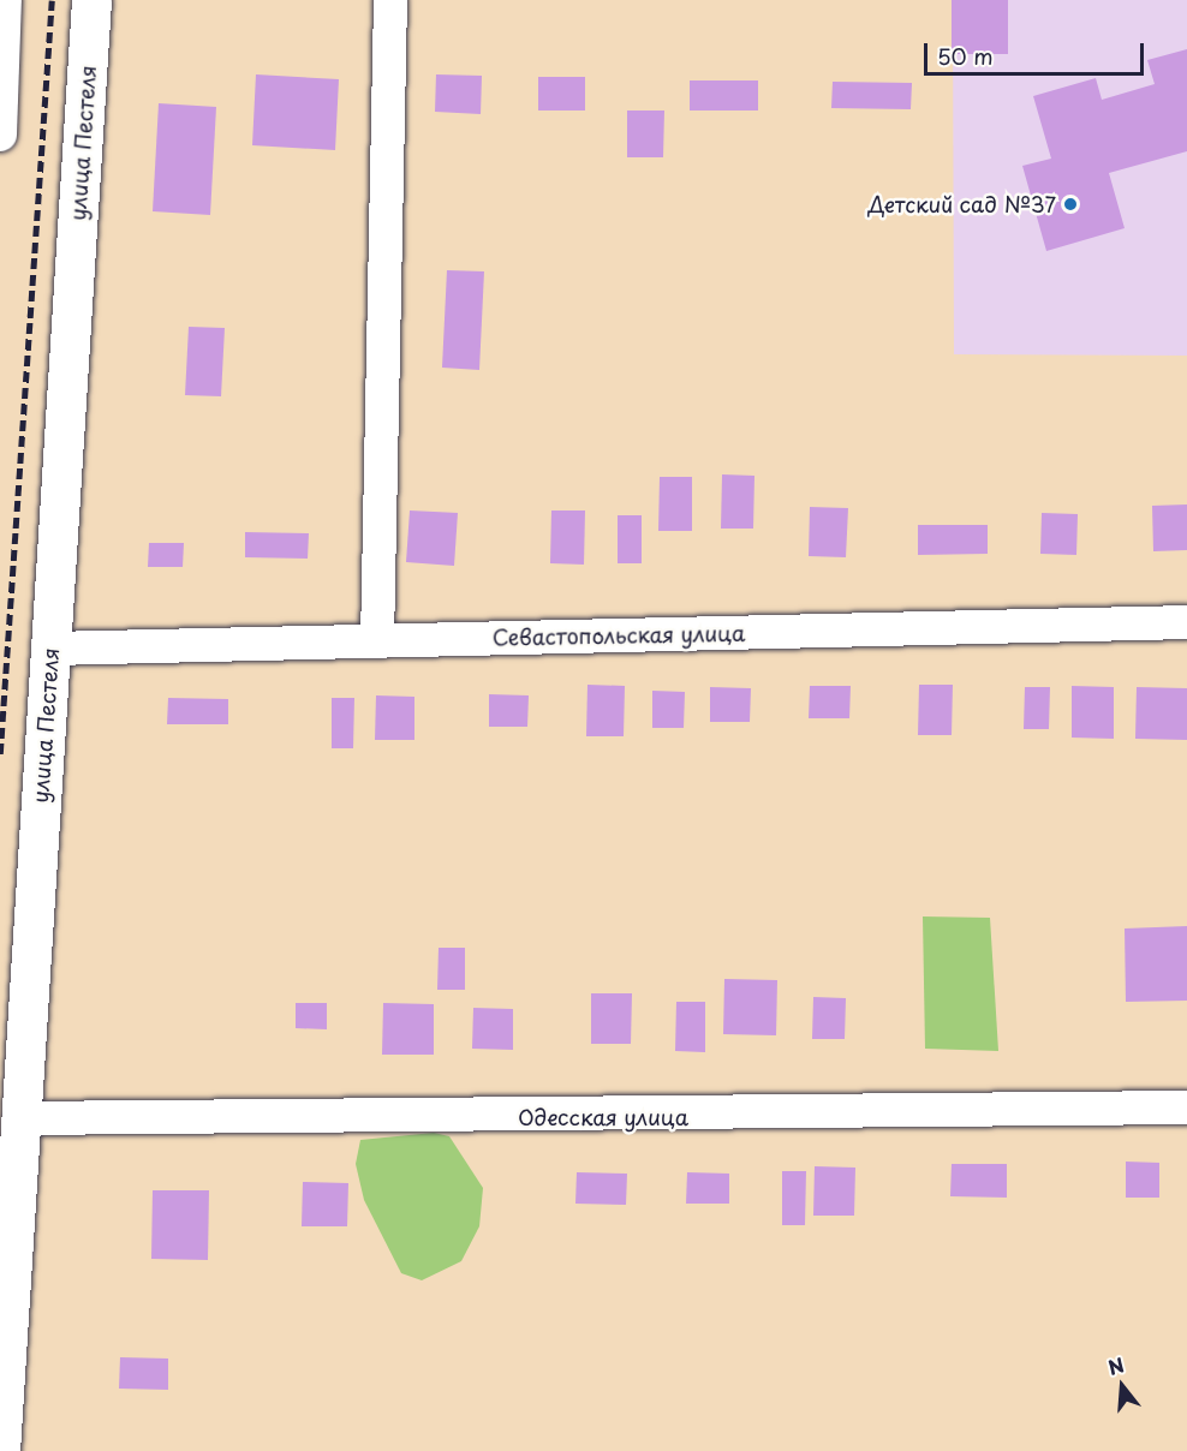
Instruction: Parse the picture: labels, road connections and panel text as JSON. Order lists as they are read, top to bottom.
{
  "streets": {
    "main road": ["улица Пестеля"],
    "street": ["Севастопольская улица", "Одесская улица"]
  },
  "crossings": [
    ["улица Пестеля", "Севастопольская улица"],
    ["улица Пестеля", "Одесская улица"]
  ],
  "places": ["Детский сад №37"],
  "scale_bar": "50 m",
  "north": "top"
}
